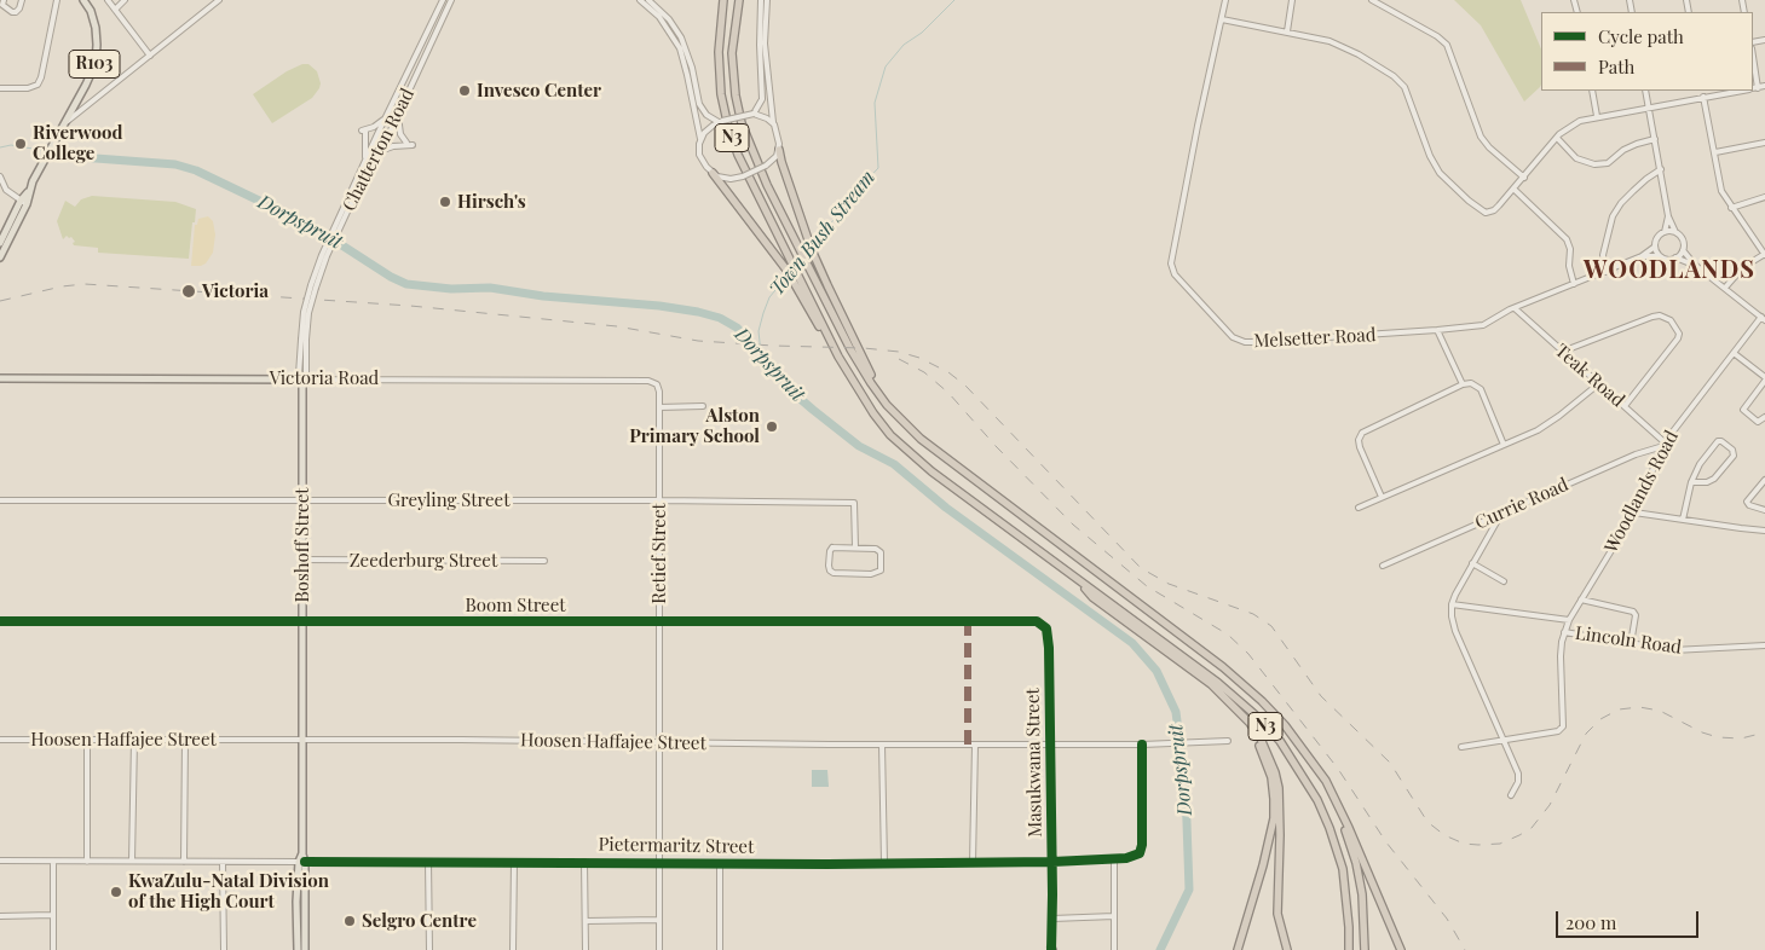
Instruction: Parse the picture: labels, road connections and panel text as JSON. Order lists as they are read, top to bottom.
{
  "streets": {
    "highway": ["N3"],
    "main road": ["R103", "Victoria Road", "Boshoff Street"],
    "street": [
      "Chatterton Road",
      "Melsetter Road",
      "Teak Road",
      "Woodlands Road",
      "Greyling Street",
      "Currie Road",
      "Retief Street",
      "Zeederburg Street",
      "Boom Street",
      "Lincoln Road",
      "Hoosen Haffajee Street",
      "Masukwana Street",
      "Pietermaritz Street"
    ]
  },
  "crossings": [
    ["Chatterton Road", "Victoria Road"],
    ["Chatterton Road", "Boshoff Street"],
    ["Melsetter Road", "Teak Road"],
    ["Teak Road", "Woodlands Road"],
    ["Teak Road", "Currie Road"],
    ["Victoria Road", "Boshoff Street"],
    ["Victoria Road", "Retief Street"],
    ["Woodlands Road", "Currie Road"],
    ["Woodlands Road", "Lincoln Road"],
    ["Greyling Street", "Boshoff Street"],
    ["Greyling Street", "Retief Street"],
    ["Boshoff Street", "Zeederburg Street"],
    ["Boshoff Street", "Boom Street"],
    ["Boshoff Street", "Hoosen Haffajee Street"],
    ["Boshoff Street", "Pietermaritz Street"],
    ["Retief Street", "Boom Street"],
    ["Retief Street", "Hoosen Haffajee Street"],
    ["Retief Street", "Pietermaritz Street"],
    ["Boom Street", "Masukwana Street"],
    ["Hoosen Haffajee Street", "Masukwana Street"],
    ["Hoosen Haffajee Street", "Pietermaritz Street"],
    ["Masukwana Street", "Pietermaritz Street"]
  ],
  "districts": ["WOODLANDS"],
  "water": ["Dorpspruit", "Town Bush Stream"],
  "places": [
    "Invesco Center",
    "Riverwood College",
    "Hirsch's",
    "Victoria",
    "Alston Primary School",
    "KwaZulu-Natal Division of the High Court",
    "Selgro Centre"
  ],
  "legend": ["Cycle path", "Path"],
  "scale_bar": "200 m"
}
